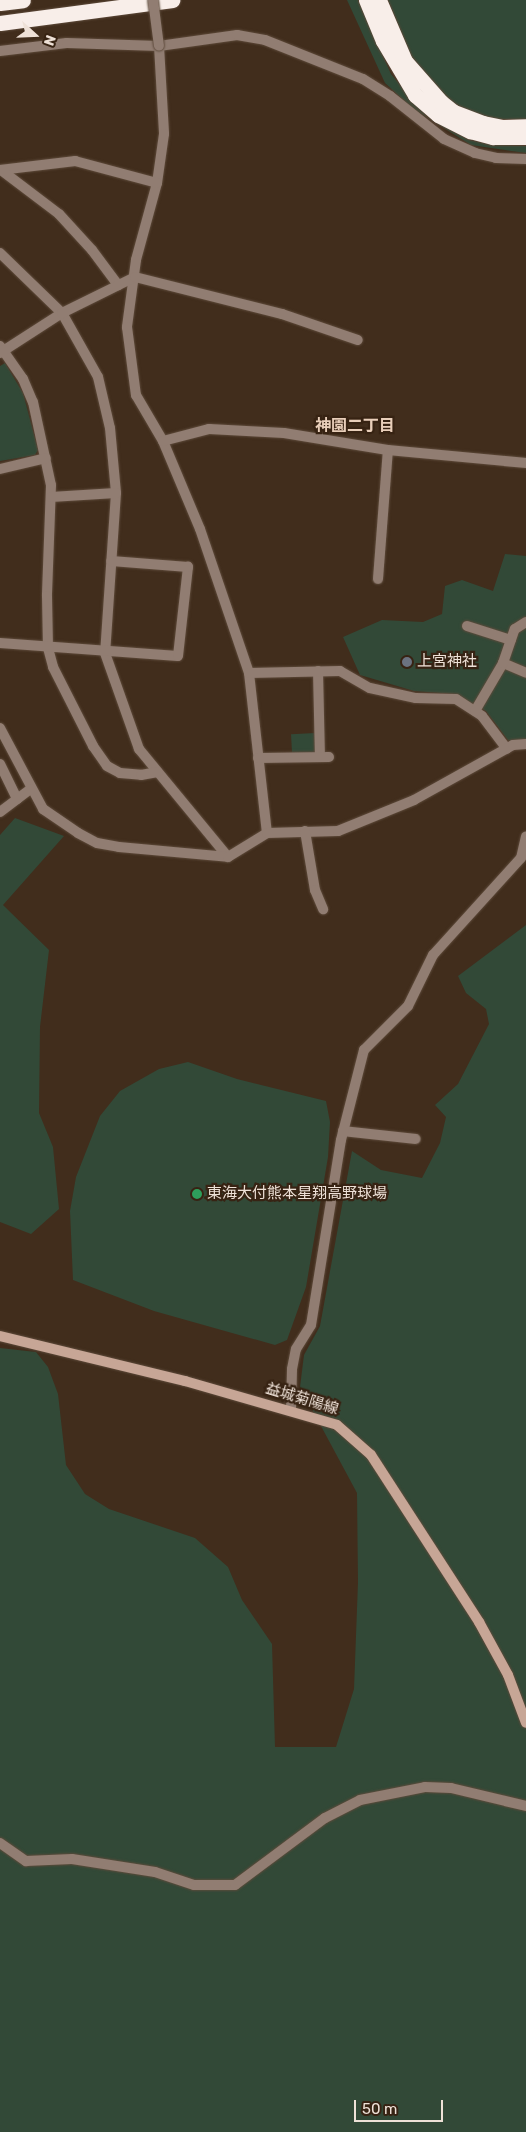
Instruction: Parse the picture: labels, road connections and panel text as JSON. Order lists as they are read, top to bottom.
{
  "streets": {
    "main road": ["益城菊陽線"]
  },
  "districts": ["神園二丁目"],
  "places": ["上宮神社", "東海大付熊本星翔高野球場"],
  "scale_bar": "50 m",
  "north": "right"
}
